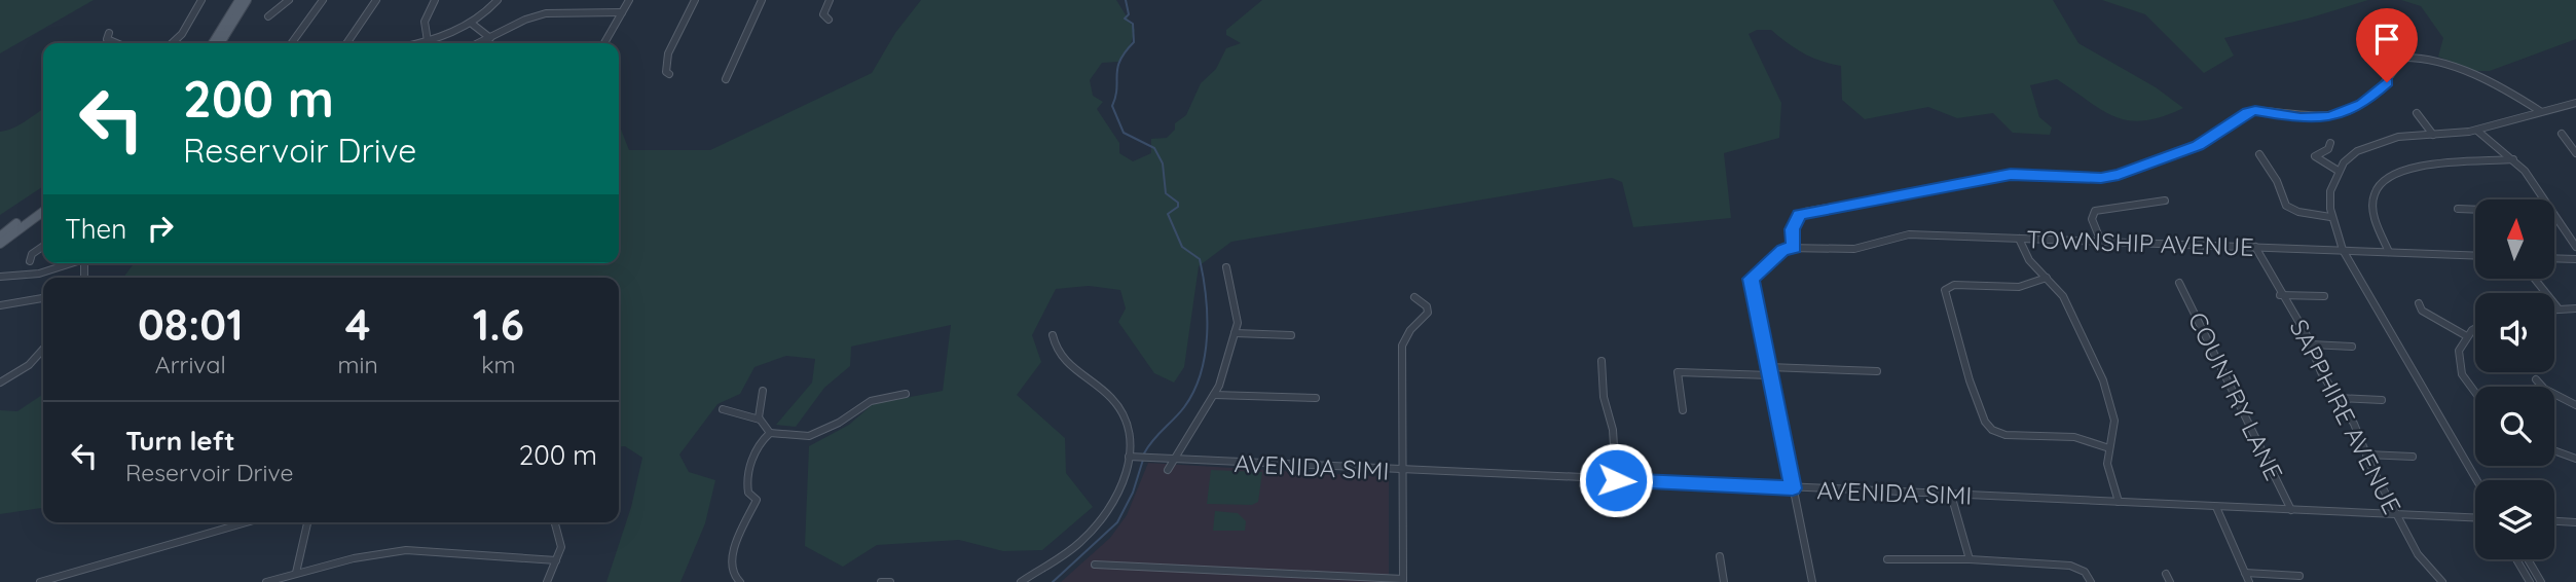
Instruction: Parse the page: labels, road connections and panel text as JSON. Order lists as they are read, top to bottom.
{
  "streets": {
    "street": [
      "TOWNSHIP AVENUE",
      "COUNTRY LANE",
      "SAPPHIRE AVENUE",
      "AVENIDA SIMI"
    ]
  },
  "crossings": [
    ["TOWNSHIP AVENUE", "SAPPHIRE AVENUE"],
    ["COUNTRY LANE", "AVENIDA SIMI"],
    ["SAPPHIRE AVENUE", "AVENIDA SIMI"]
  ],
  "north": "top",
  "page": {
    "turn": ["200 m", "Reservoir Drive"],
    "then": "Then",
    "eta": [
      "08:01",
      "Arrival",
      "4",
      "min",
      "1.6",
      "km"
    ],
    "list": [
      {
        "name": "Turn left",
        "note": "Reservoir Drive",
        "value": "200 m"
      }
    ]
  }
}
